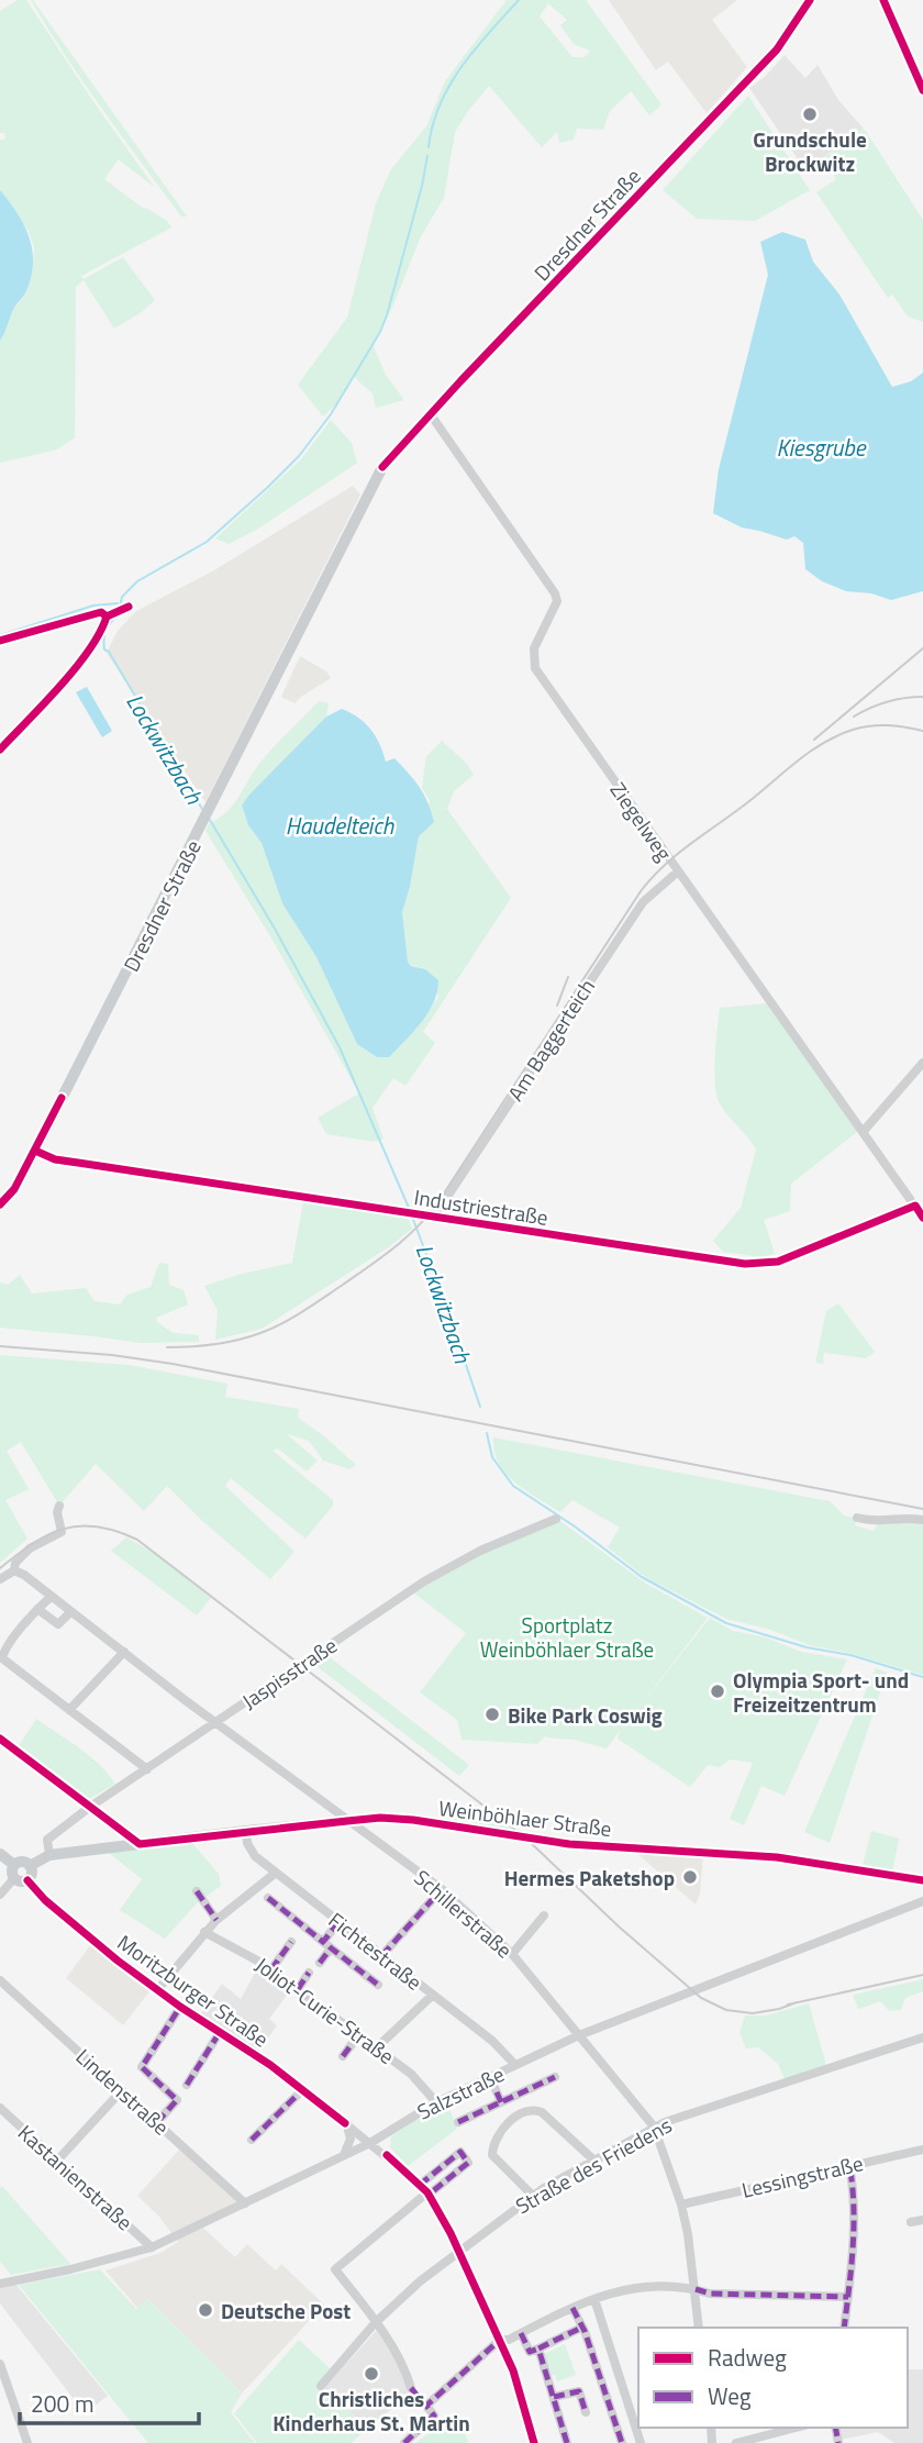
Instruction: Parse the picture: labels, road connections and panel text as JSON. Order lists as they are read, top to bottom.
{
  "streets": {
    "main road": ["Dresdner Straße", "Weinböhlaer Straße"],
    "street": [
      "Ziegelweg",
      "Am Baggerteich",
      "Industriestraße",
      "Jaspisstraße",
      "Schillerstraße",
      "Fichtestraße",
      "Moritzburger Straße",
      "Joliot-Curie-Straße",
      "Lindenstraße",
      "Salzstraße",
      "Straße des Friedens",
      "Lessingstraße",
      "Kastanienstraße"
    ]
  },
  "crossings": [
    ["Dresdner Straße", "Ziegelweg"],
    ["Dresdner Straße", "Industriestraße"],
    ["Ziegelweg", "Am Baggerteich"],
    ["Ziegelweg", "Industriestraße"],
    ["Am Baggerteich", "Industriestraße"],
    ["Jaspisstraße", "Weinböhlaer Straße"],
    ["Jaspisstraße", "Schillerstraße"],
    ["Weinböhlaer Straße", "Schillerstraße"],
    ["Weinböhlaer Straße", "Fichtestraße"],
    ["Weinböhlaer Straße", "Moritzburger Straße"],
    ["Schillerstraße", "Salzstraße"],
    ["Schillerstraße", "Straße des Friedens"],
    ["Schillerstraße", "Lessingstraße"],
    ["Fichtestraße", "Salzstraße"],
    ["Moritzburger Straße", "Lindenstraße"],
    ["Moritzburger Straße", "Salzstraße"],
    ["Moritzburger Straße", "Straße des Friedens"],
    ["Joliot-Curie-Straße", "Salzstraße"],
    ["Lindenstraße", "Salzstraße"],
    ["Salzstraße", "Kastanienstraße"]
  ],
  "water": ["Kiesgrube", "Lockwitzbach", "Haudelteich"],
  "parks": ["Sportplatz Weinböhlaer Straße"],
  "places": [
    "Grundschule Brockwitz",
    "Olympia Sport- und Freizeitzentrum",
    "Bike Park Coswig",
    "Hermes Paketshop",
    "Deutsche Post",
    "Christliches Kinderhaus St. Martin"
  ],
  "legend": ["Radweg", "Weg"],
  "scale_bar": "200 m"
}
